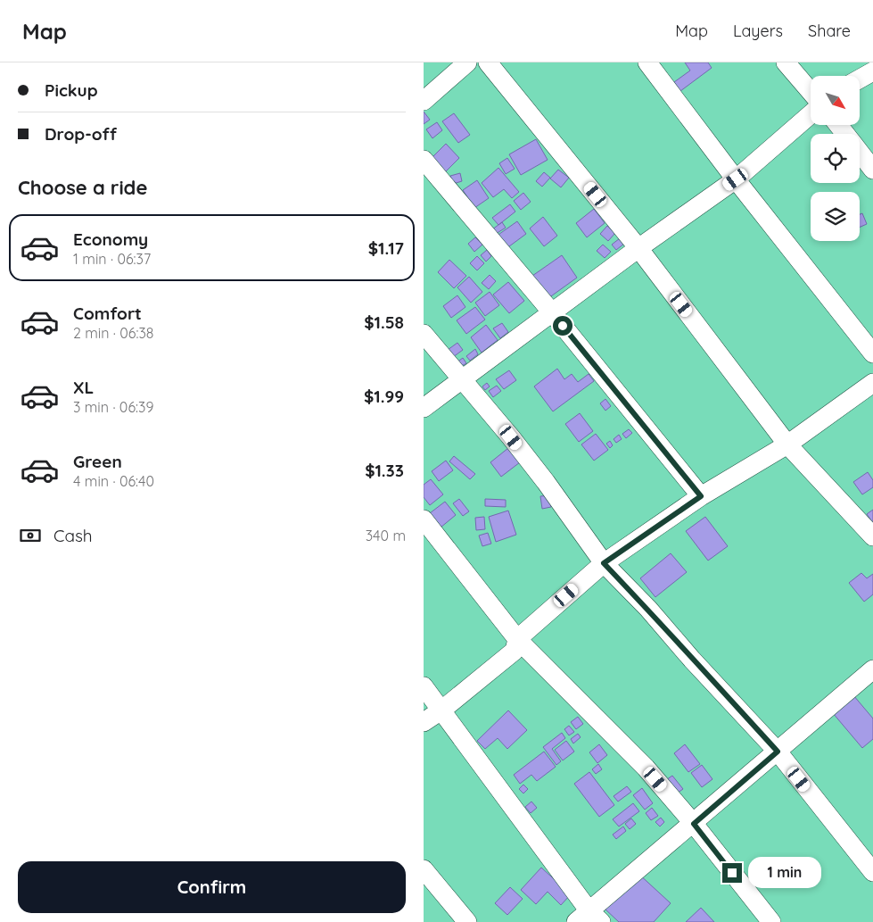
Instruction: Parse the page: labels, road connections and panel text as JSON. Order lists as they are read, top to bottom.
{
  "north": "bottom right",
  "page": {
    "header": "Map",
    "nav": ["Map", "Layers", "Share"],
    "banner": ["Pickup", "Drop-off"],
    "heading": "Choose a ride",
    "list": [
      {
        "name": "Economy",
        "note": "1 min · 06:37",
        "value": "$1.17"
      },
      {
        "name": "Comfort",
        "note": "2 min · 06:38",
        "value": "$1.58"
      },
      {
        "name": "XL",
        "note": "3 min · 06:39",
        "value": "$1.99"
      },
      {
        "name": "Green",
        "note": "4 min · 06:40",
        "value": "$1.33"
      }
    ],
    "pay": ["Cash", "340 m"],
    "buttons": "Confirm",
    "bubble": "1 min"
  }
}
